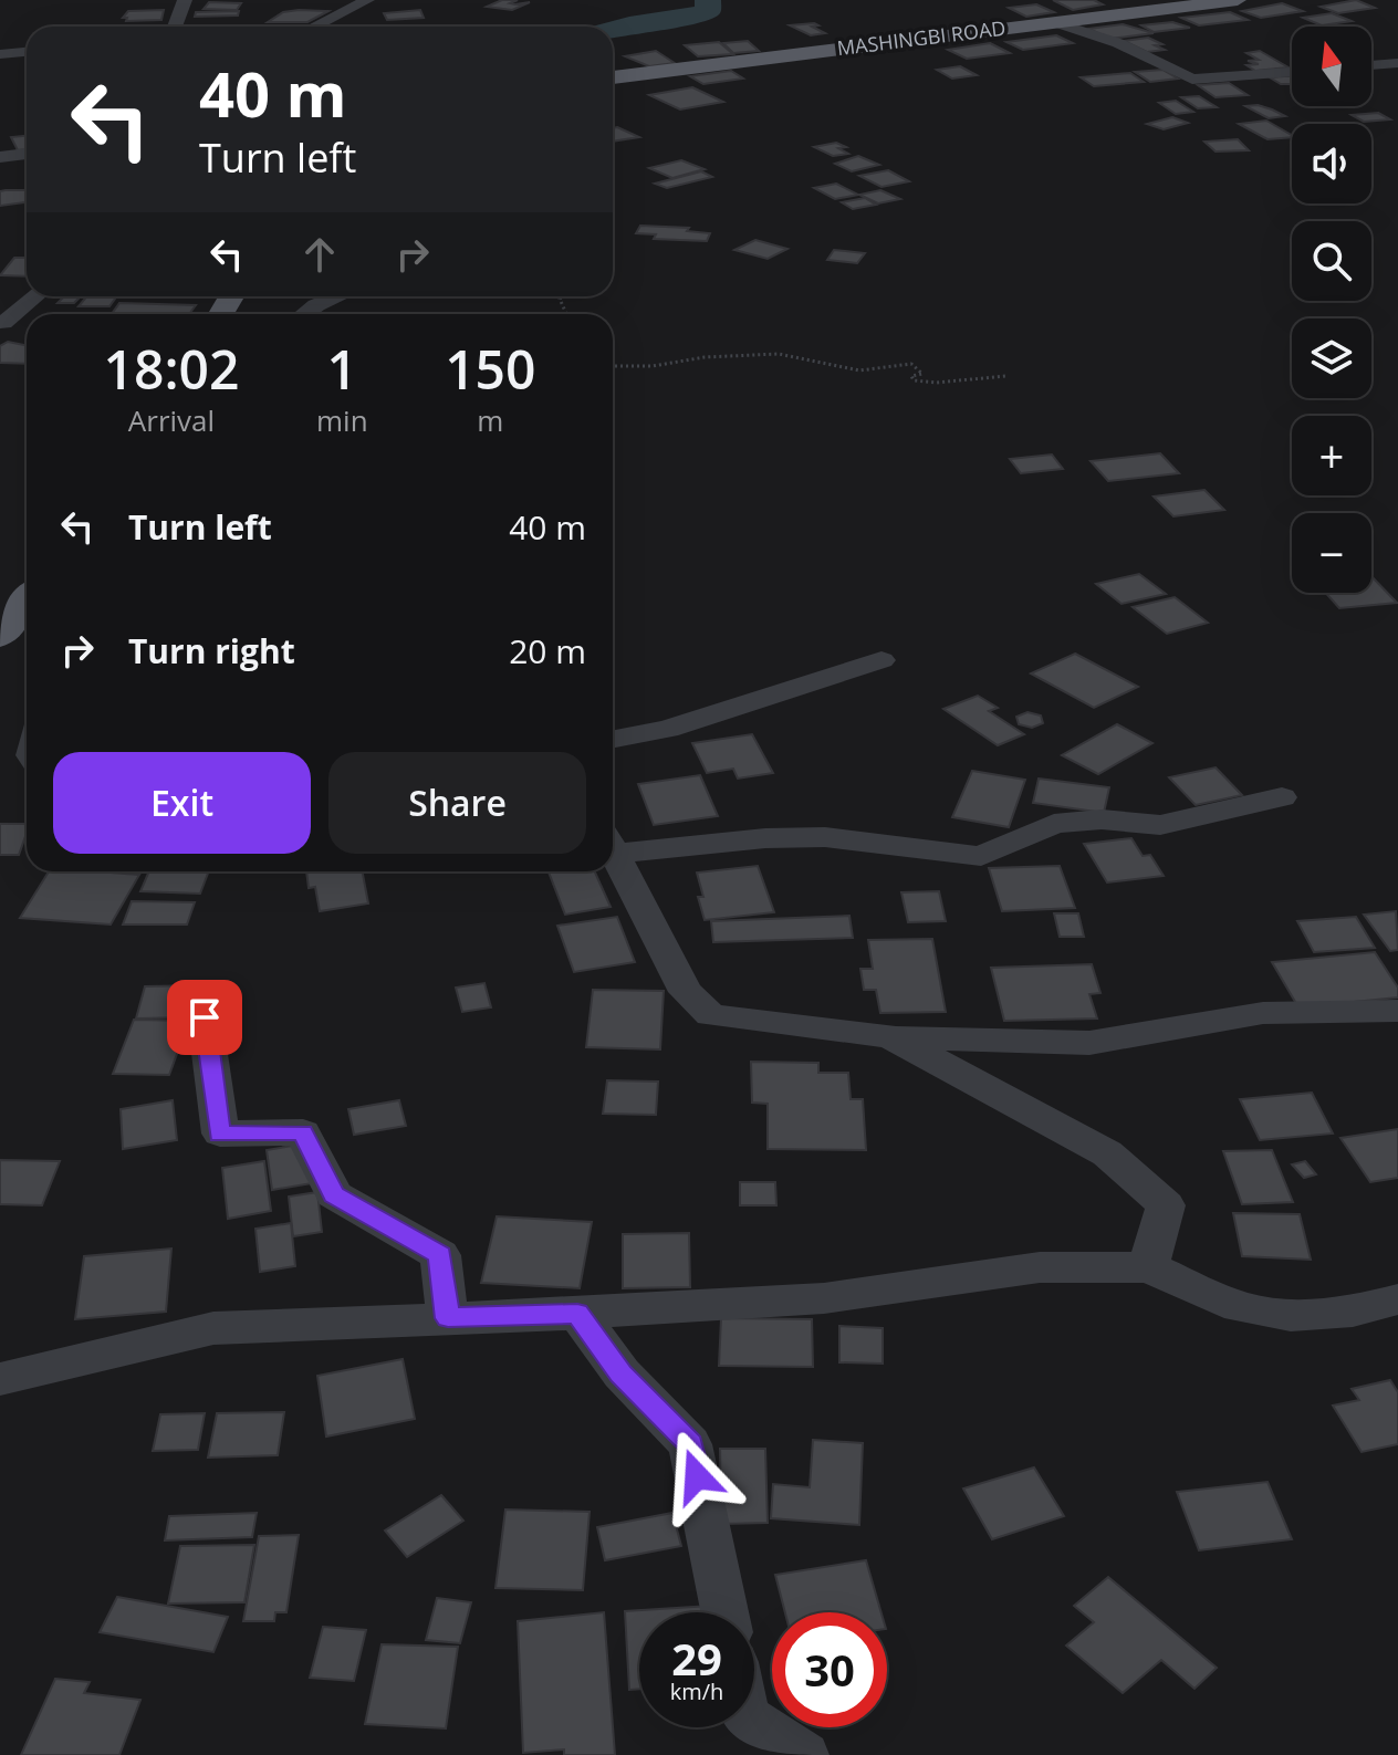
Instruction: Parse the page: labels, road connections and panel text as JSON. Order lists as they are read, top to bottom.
{
  "streets": {
    "main road": ["MASHINGBI ROAD"]
  },
  "north": "top",
  "page": {
    "map_buttons": ["+", "−"],
    "turn": ["40 m", "Turn left"],
    "eta": [
      "18:02",
      "Arrival",
      "1",
      "min",
      "150",
      "m"
    ],
    "list": [
      {
        "name": "Turn left",
        "value": "40 m"
      },
      {
        "name": "Turn right",
        "value": "20 m"
      }
    ],
    "buttons": ["Exit", "Share"],
    "speed": "29 km/h",
    "limit": "30"
  }
}
